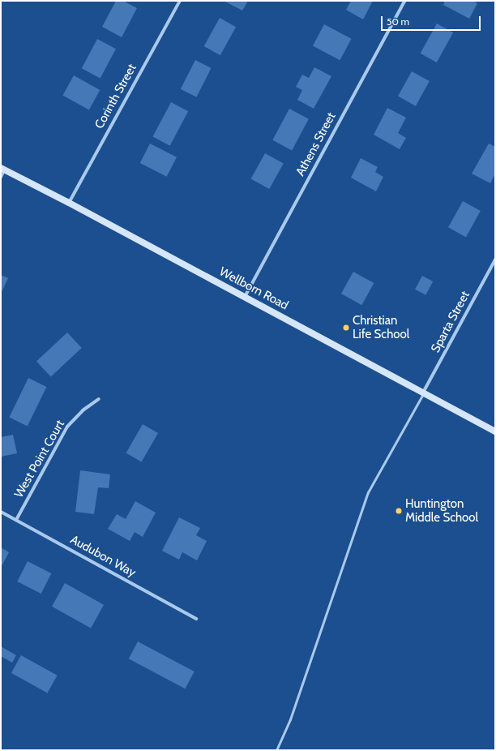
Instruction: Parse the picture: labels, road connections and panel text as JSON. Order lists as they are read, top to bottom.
{
  "streets": {
    "street": [
      "Corinth Street",
      "Athens Street",
      "Wellborn Road",
      "Sparta Street",
      "West Point Court",
      "Audubon Way"
    ]
  },
  "crossings": [
    ["Corinth Street", "Wellborn Road"],
    ["Athens Street", "Wellborn Road"],
    ["Wellborn Road", "Sparta Street"],
    ["West Point Court", "Audubon Way"]
  ],
  "places": ["Christian Life School", "Huntington Middle School"],
  "scale_bar": "50 m"
}
